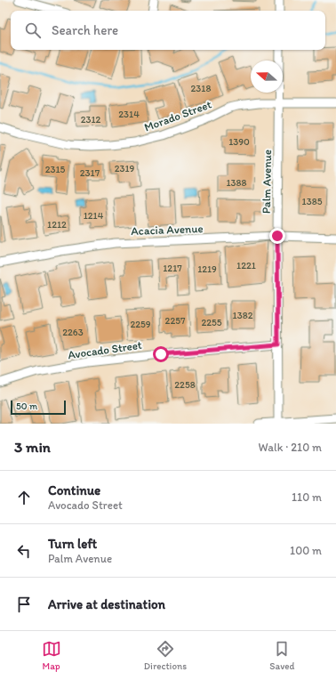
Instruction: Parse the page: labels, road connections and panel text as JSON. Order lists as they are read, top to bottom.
{
  "streets": {
    "street": [
      "Morado Street",
      "Palm Avenue",
      "Acacia Avenue",
      "Avocado Street"
    ]
  },
  "crossings": [
    ["Morado Street", "Palm Avenue"],
    ["Palm Avenue", "Acacia Avenue"],
    ["Palm Avenue", "Avocado Street"]
  ],
  "house_numbers": [
    "2318",
    "2314",
    "2312",
    "1390",
    "2319",
    "2315",
    "2317",
    "1388",
    "1385",
    "1214",
    "1212",
    "1221",
    "1217",
    "1219",
    "1382",
    "2257",
    "2255",
    "2259",
    "2263",
    "2258"
  ],
  "scale_bar": "50 m",
  "north": "left",
  "page": {
    "search": "Search here",
    "scale": "50 m",
    "heading": ["3 min", "Walk · 210 m"],
    "list": [
      ["Continue", "Avocado Street", "110 m"],
      ["Turn left", "Palm Avenue", "100 m"],
      "Arrive at destination"
    ],
    "nav": ["Map", "Directions", "Saved"]
  }
}
